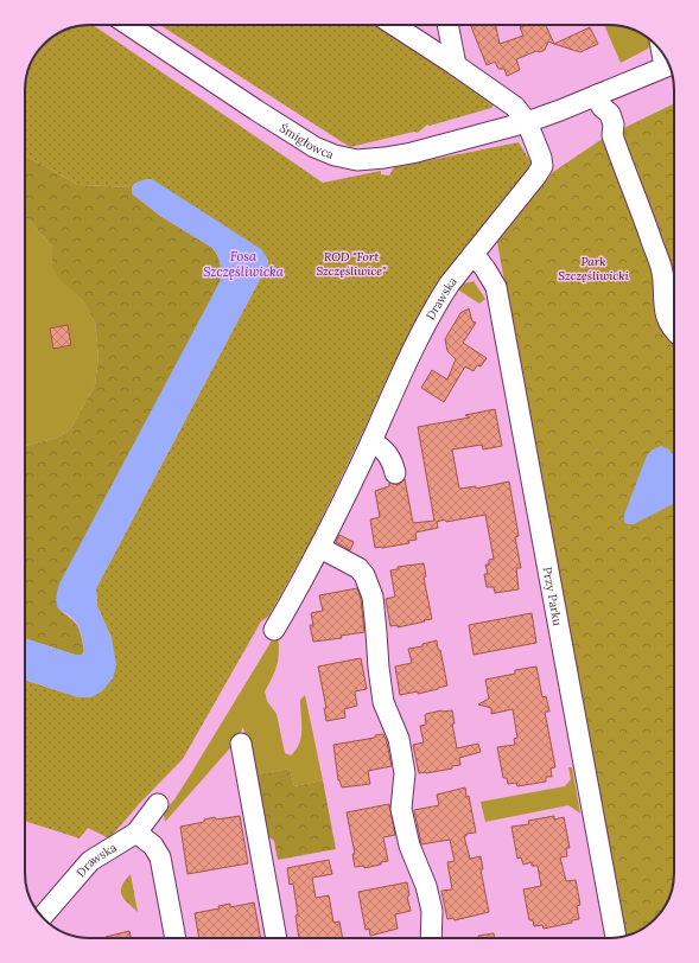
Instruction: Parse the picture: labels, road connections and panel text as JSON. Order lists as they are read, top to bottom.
{
  "streets": {
    "street": ["Śmigłowca", "Drawska", "Przy Parku"]
  },
  "crossings": [
    ["Śmigłowca", "Drawska"],
    ["Drawska", "Przy Parku"]
  ],
  "water": ["Fosa Szczęśliwicka"],
  "parks": ["ROD \"Fort Szczęśliwice\"", "Park Szczęśliwicki"]
}
